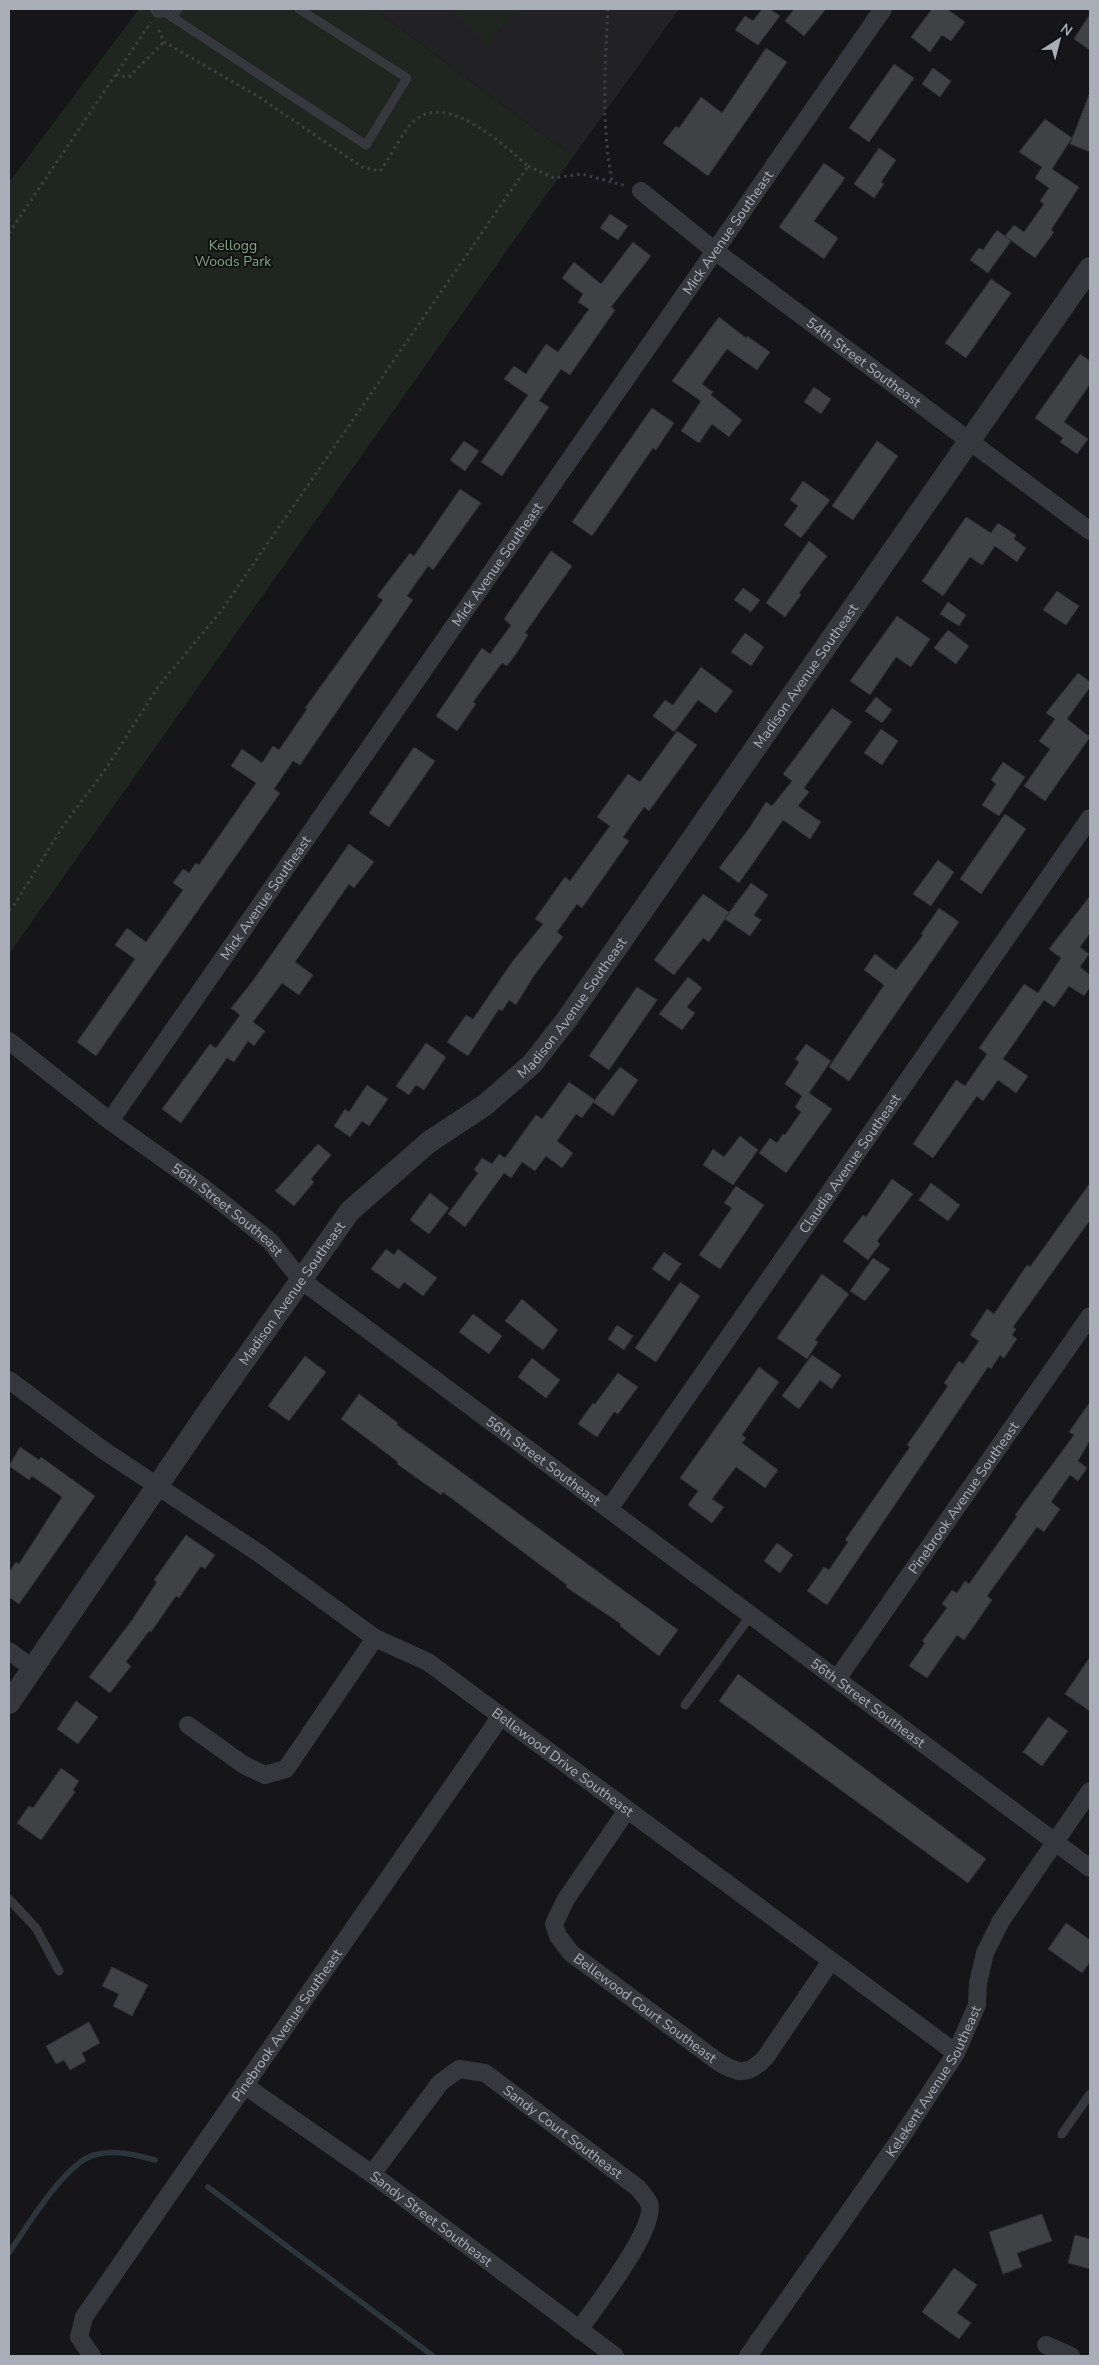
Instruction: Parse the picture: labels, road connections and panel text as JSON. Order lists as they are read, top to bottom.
{
  "streets": {
    "street": [
      "Mick Avenue Southeast",
      "54th Street Southeast",
      "Madison Avenue Southeast",
      "Claudia Avenue Southeast",
      "56th Street Southeast",
      "Pinebrook Avenue Southeast",
      "Bellewood Drive Southeast",
      "Bellewood Court Southeast",
      "Kelekent Avenue Southeast",
      "Sandy Court Southeast",
      "Sandy Street Southeast"
    ]
  },
  "crossings": [
    ["Mick Avenue Southeast", "54th Street Southeast"],
    ["Mick Avenue Southeast", "56th Street Southeast"],
    ["54th Street Southeast", "Madison Avenue Southeast"],
    ["Madison Avenue Southeast", "56th Street Southeast"],
    ["Madison Avenue Southeast", "Bellewood Drive Southeast"],
    ["Claudia Avenue Southeast", "56th Street Southeast"],
    ["56th Street Southeast", "Pinebrook Avenue Southeast"],
    ["56th Street Southeast", "Kelekent Avenue Southeast"],
    ["Pinebrook Avenue Southeast", "Bellewood Drive Southeast"],
    ["Pinebrook Avenue Southeast", "Sandy Street Southeast"],
    ["Bellewood Drive Southeast", "Bellewood Court Southeast"],
    ["Bellewood Drive Southeast", "Kelekent Avenue Southeast"],
    ["Sandy Court Southeast", "Sandy Street Southeast"]
  ],
  "parks": ["Kellogg Woods Park"],
  "north": "top right"
}
